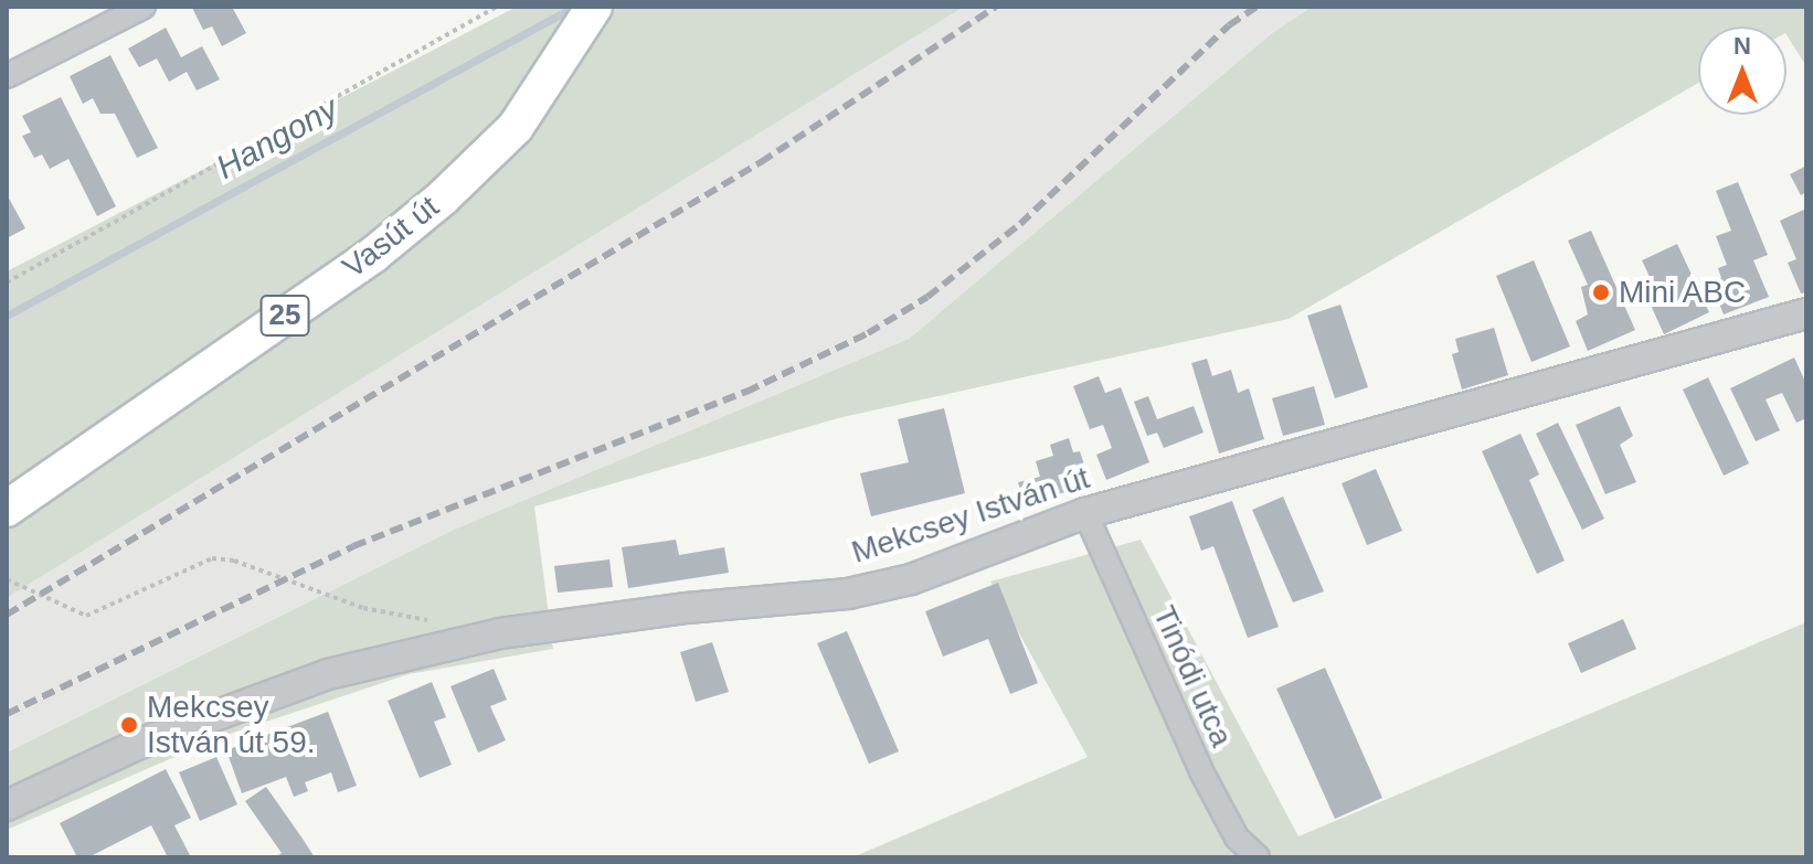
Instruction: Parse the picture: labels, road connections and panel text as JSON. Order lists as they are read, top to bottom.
{
  "streets": {
    "main road": ["Vasút út", "25"],
    "street": ["Mekcsey István út", "Tinódi utca"]
  },
  "crossings": [
    ["Mekcsey István út", "Tinódi utca"]
  ],
  "water": ["Hangony"],
  "places": ["Mini ABC", "Mekcsey István út 59."],
  "north": "top"
}
